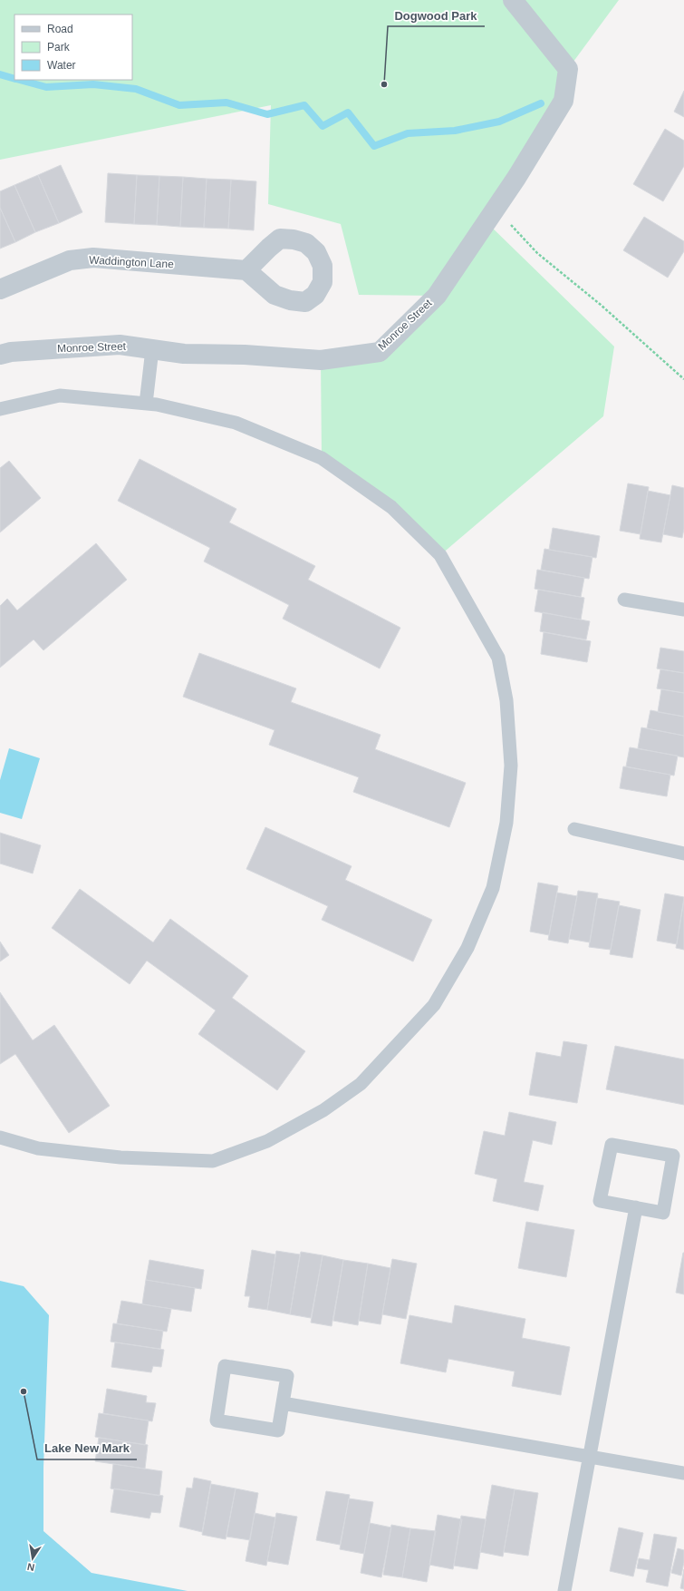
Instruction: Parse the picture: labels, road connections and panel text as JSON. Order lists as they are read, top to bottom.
{
  "streets": {
    "street": ["Waddington Lane", "Monroe Street"]
  },
  "places": ["Dogwood Park", "Lake New Mark"],
  "legend": ["Road", "Park", "Water"],
  "north": "bottom"
}
